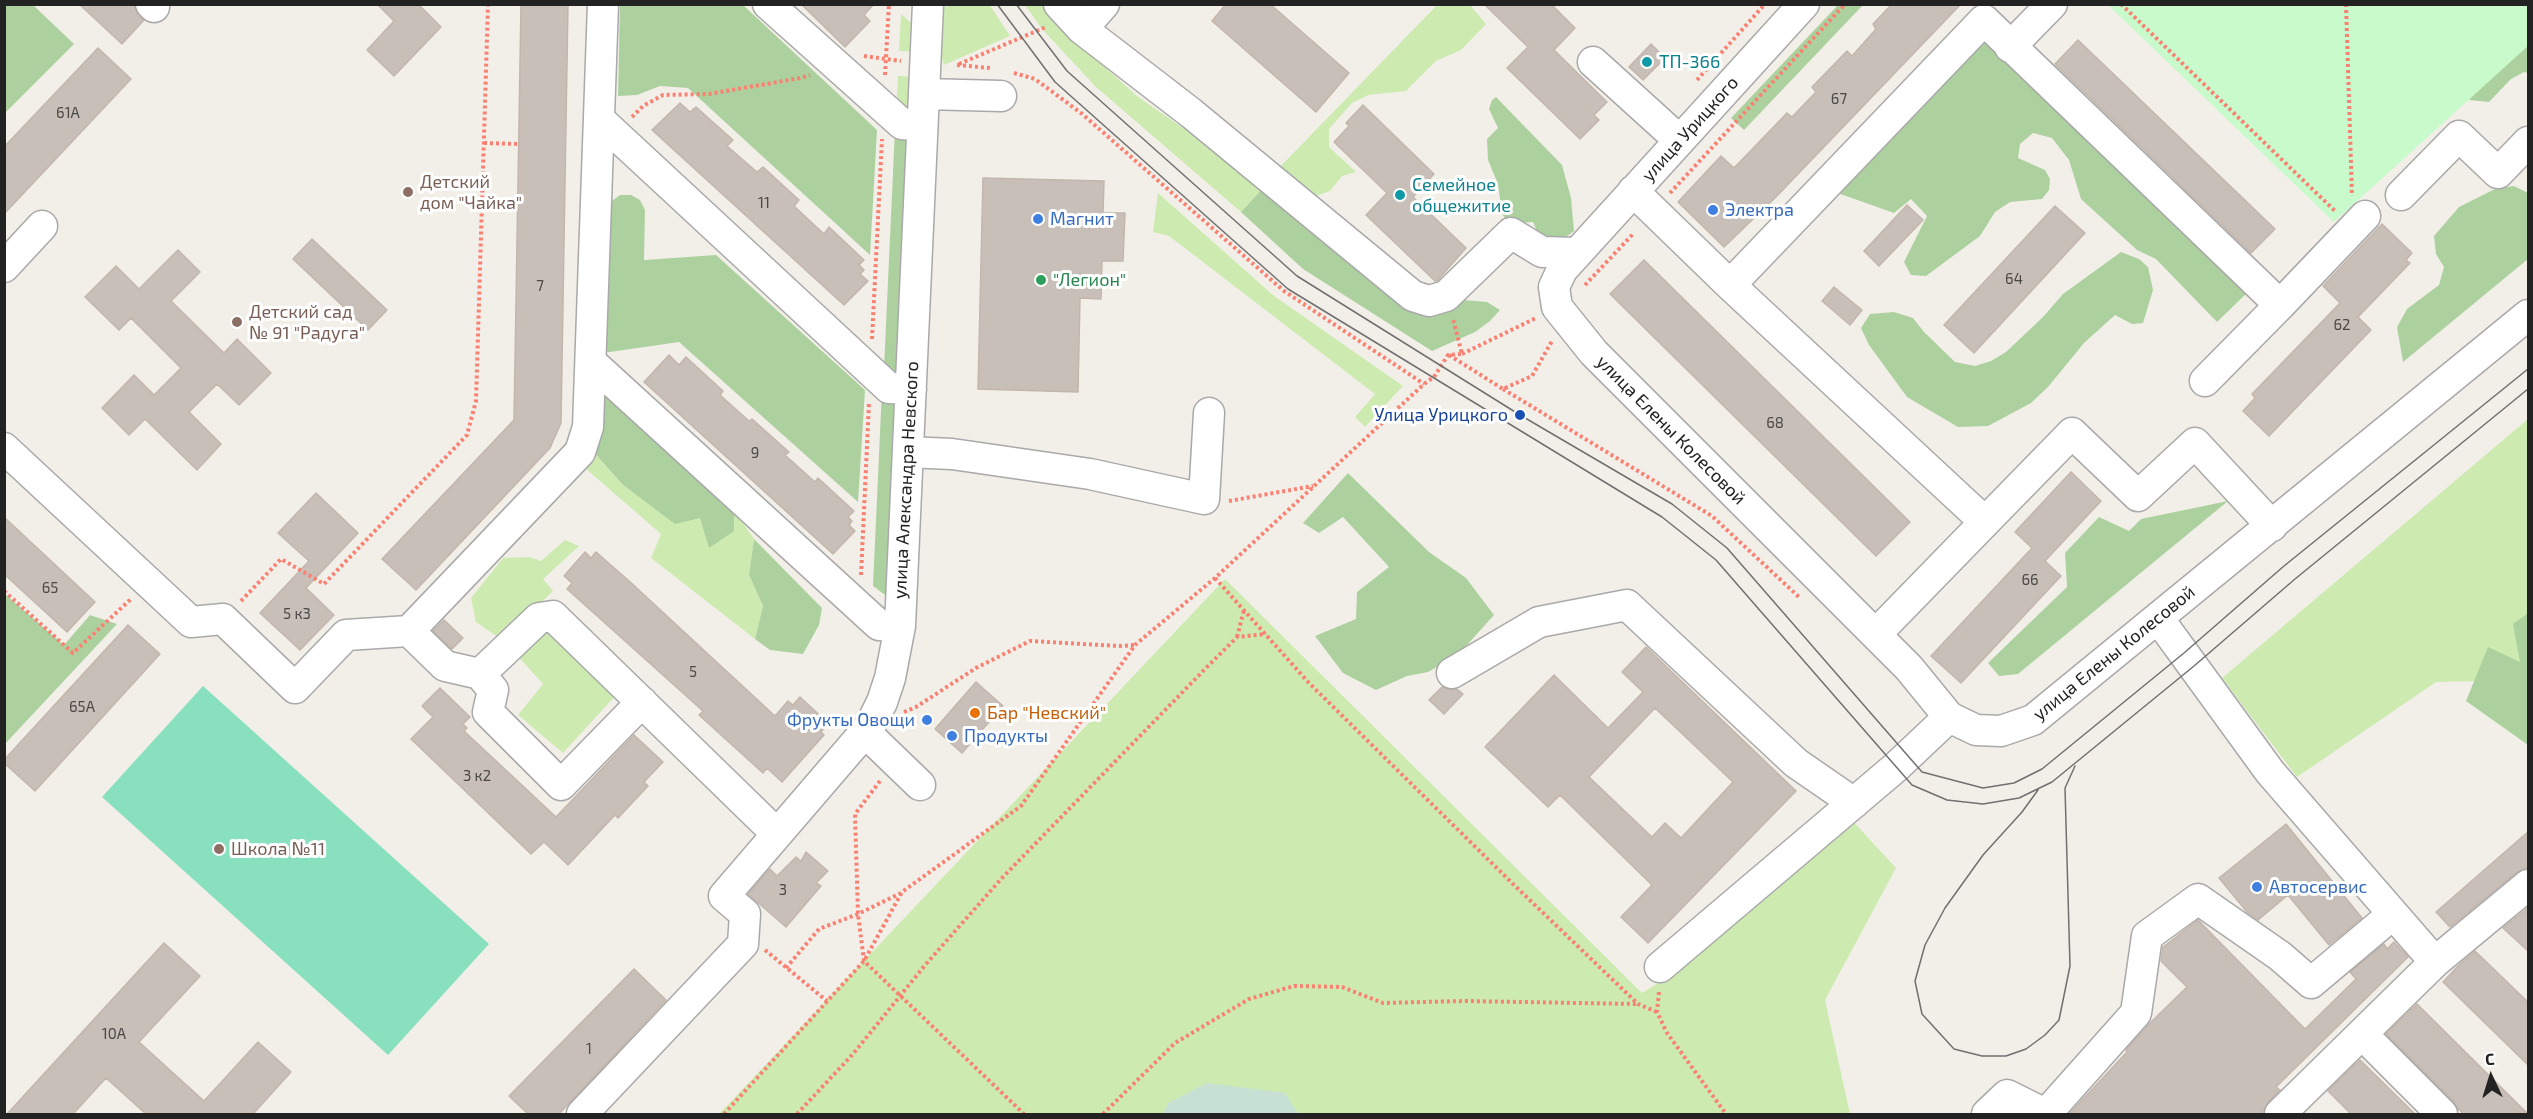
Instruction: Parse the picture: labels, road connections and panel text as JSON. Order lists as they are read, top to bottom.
{
  "streets": {
    "street": ["улица Урицкого", "улица Елены Колесовой", "улица Александра Невского"]
  },
  "crossings": [
    ["улица Урицкого", "улица Елены Колесовой"]
  ],
  "places": [
    "ТП-366",
    "Детский дом \"Чайка\"",
    "Семейное общежитие",
    "Электра",
    "Магнит",
    "\"Легион\"",
    "Детский сад № 91 \"Радуга\"",
    "Улица Урицкого",
    "Бар \"Невский\"",
    "Фрукты Овощи",
    "Продукты",
    "Школа №11",
    "Автосервис"
  ],
  "house_numbers": [
    "67",
    "61А",
    "11",
    "64",
    "7",
    "62",
    "68",
    "9",
    "66",
    "65",
    "5 к3",
    "5",
    "65А",
    "3 к2",
    "3",
    "10А",
    "1"
  ],
  "north": "top"
}
